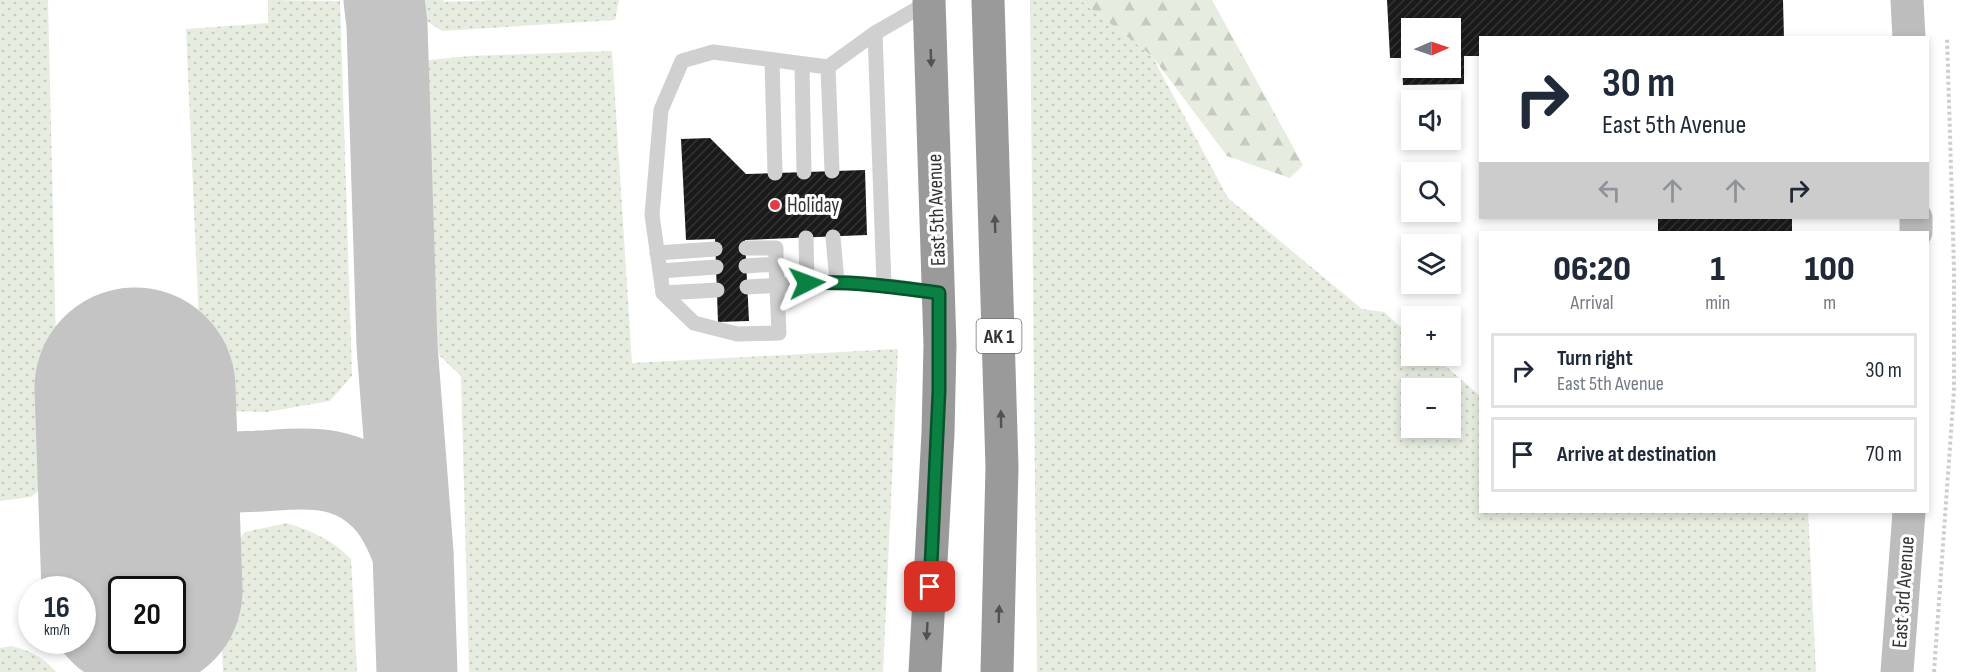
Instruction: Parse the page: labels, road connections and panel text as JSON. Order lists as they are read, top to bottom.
{
  "streets": {
    "highway": ["East 5th Avenue", "AK 1"],
    "main road": ["East 3rd Avenue"]
  },
  "places": ["Holiday"],
  "north": "right",
  "page": {
    "map_buttons": ["+", "−"],
    "turn": ["30 m", "East 5th Avenue"],
    "eta": [
      "06:20",
      "Arrival",
      "1",
      "min",
      "100",
      "m"
    ],
    "list": [
      {
        "name": "Turn right",
        "note": "East 5th Avenue",
        "value": "30 m"
      },
      {
        "name": "Arrive at destination",
        "value": "70 m"
      }
    ],
    "speed": "16 km/h",
    "limit": "20"
  }
}
